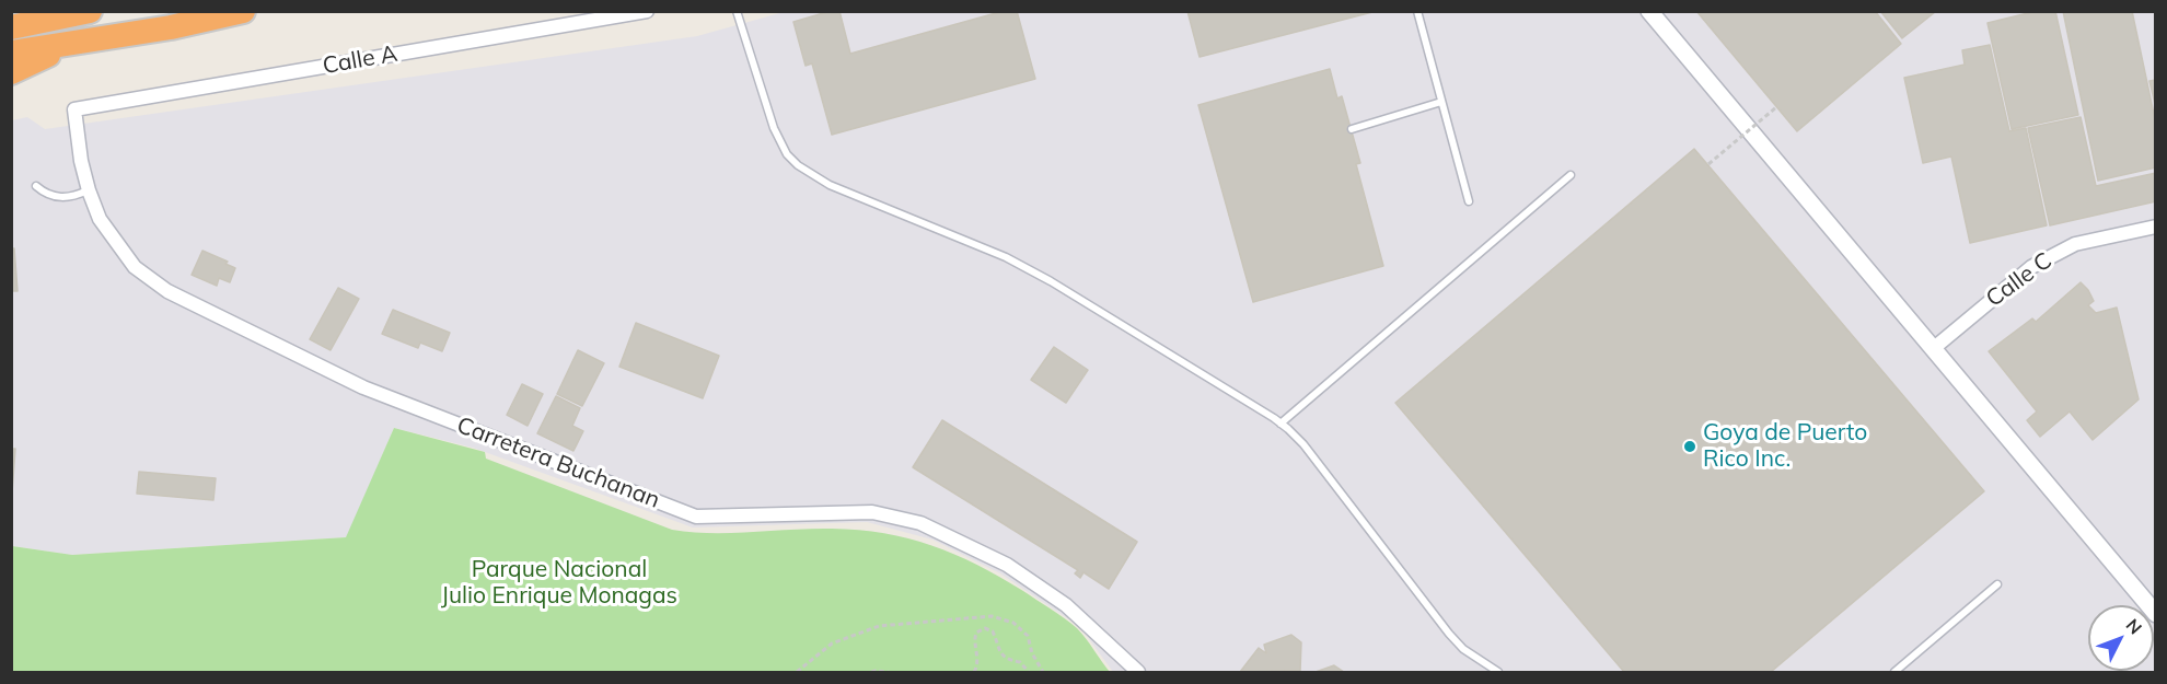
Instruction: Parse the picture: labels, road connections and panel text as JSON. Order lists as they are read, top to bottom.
{
  "streets": {
    "street": ["Calle A", "Calle C", "Carretera Buchanan"]
  },
  "crossings": [
    ["Calle A", "Carretera Buchanan"]
  ],
  "parks": ["Parque Nacional Julio Enrique Monagas"],
  "places": ["Goya de Puerto Rico Inc."],
  "north": "top right"
}
